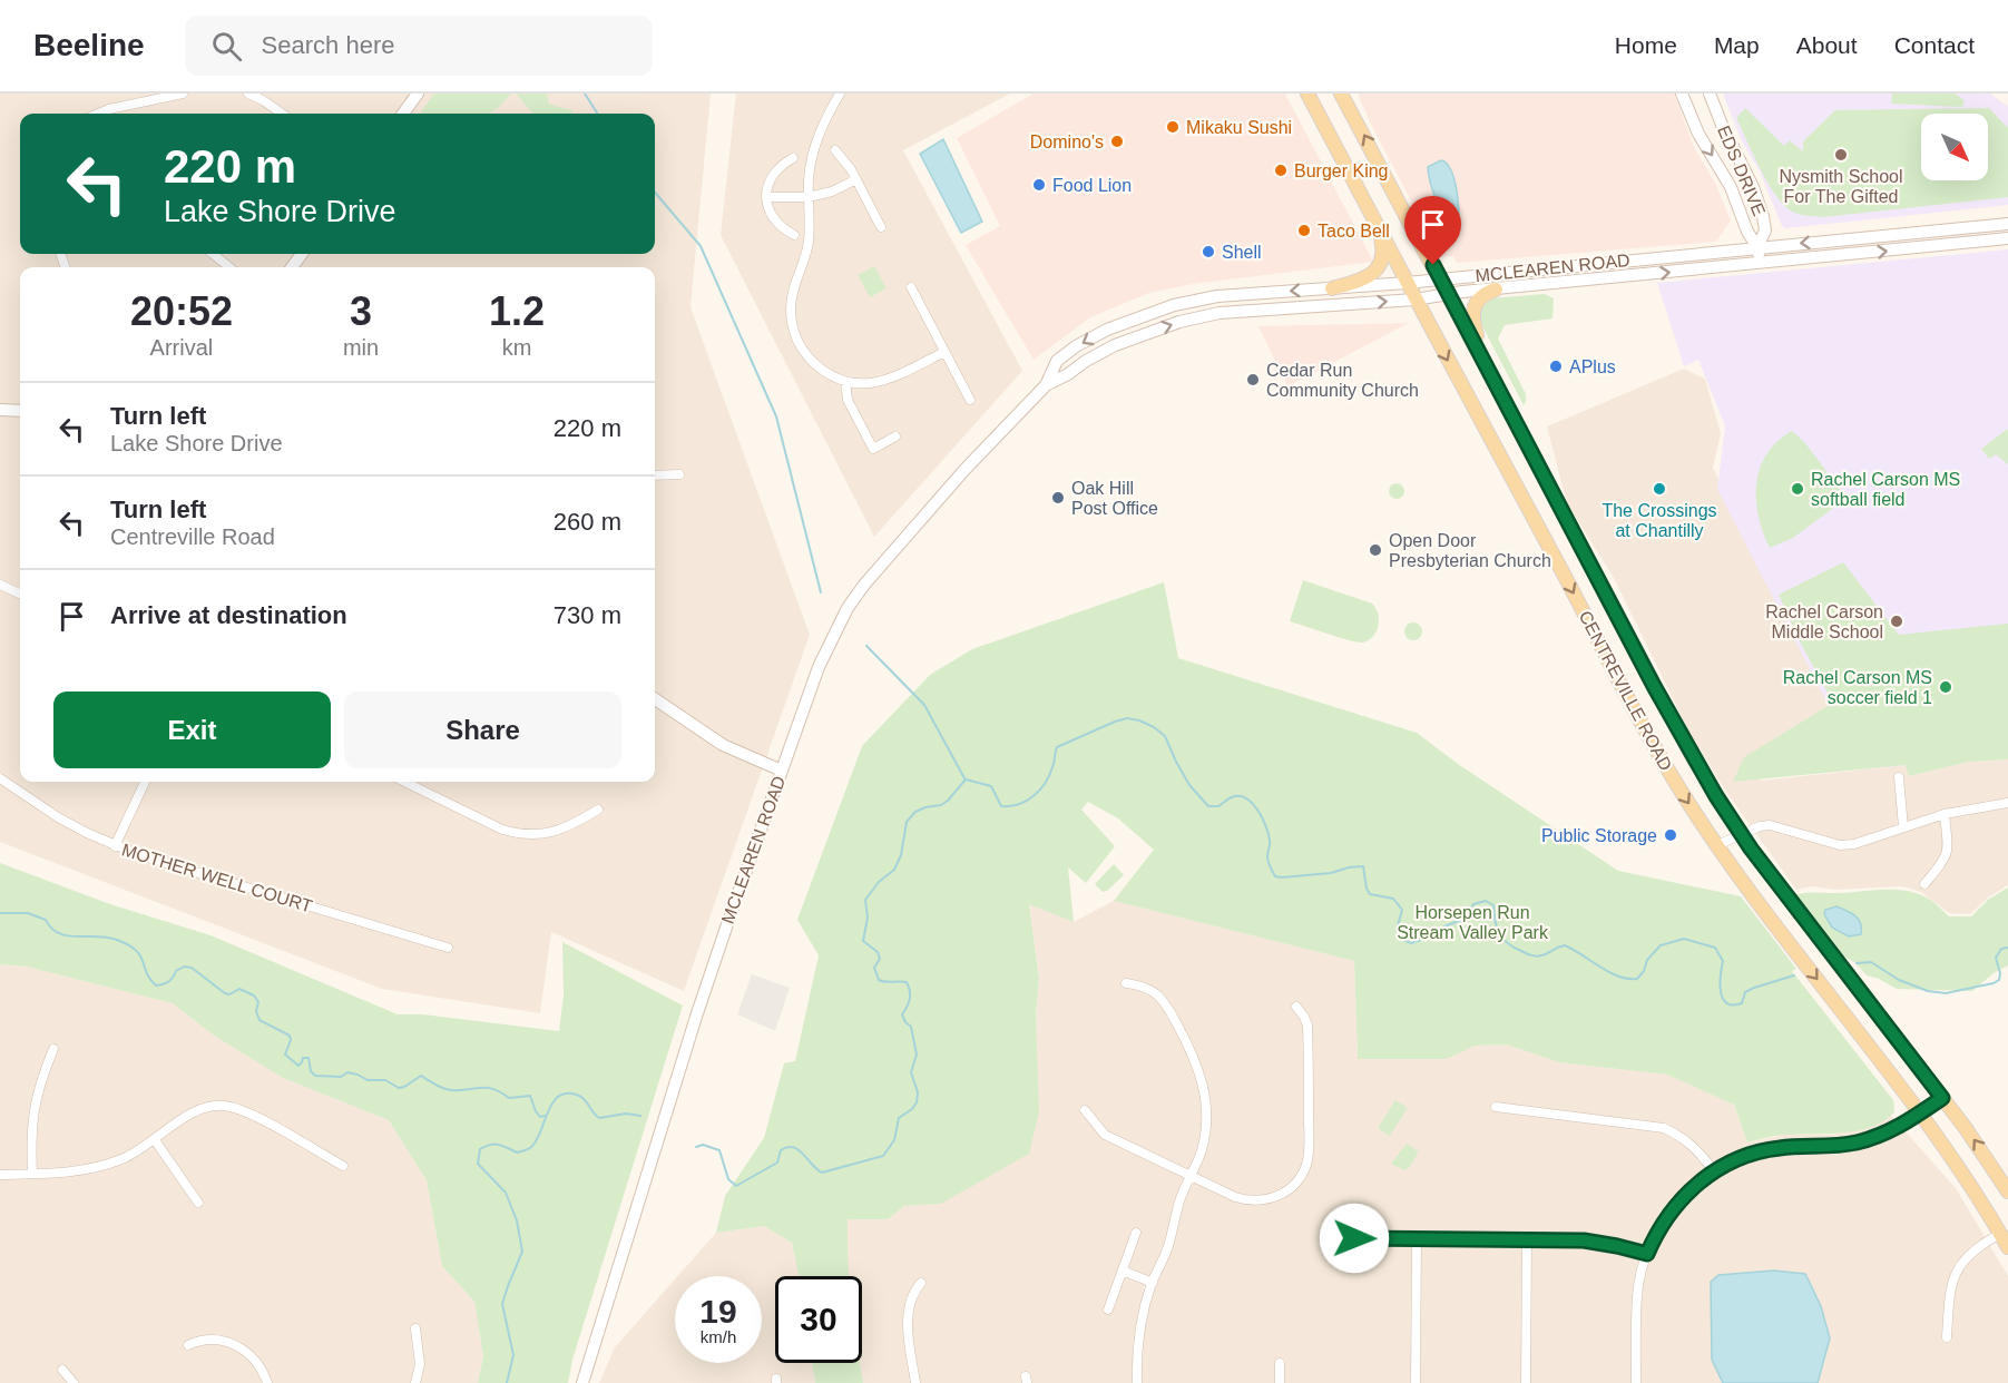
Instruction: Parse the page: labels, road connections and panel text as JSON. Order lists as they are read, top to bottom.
{
  "streets": {
    "main road": ["EDS DRIVE", "MCLEAREN ROAD", "CENTREVILLE ROAD"],
    "street": ["MOTHER WELL COURT"]
  },
  "crossings": [
    ["EDS DRIVE", "MCLEAREN ROAD"],
    ["MCLEAREN ROAD", "CENTREVILLE ROAD"]
  ],
  "parks": ["Horsepen Run Stream Valley Park"],
  "places": [
    "Mikaku Sushi",
    "Domino's",
    "Nysmith School For The Gifted",
    "Burger King",
    "Food Lion",
    "Taco Bell",
    "Shell",
    "APlus",
    "Cedar Run Community Church",
    "The Crossings at Chantilly",
    "Rachel Carson MS softball field",
    "Oak Hill Post Office",
    "Open Door Presbyterian Church",
    "Rachel Carson Middle School",
    "Rachel Carson MS soccer field 1",
    "Public Storage"
  ],
  "north": "bottom right",
  "page": {
    "header": "Beeline",
    "search": "Search here",
    "nav": [
      "Home",
      "Map",
      "About",
      "Contact"
    ],
    "turn": ["220 m", "Lake Shore Drive"],
    "eta": [
      "20:52",
      "Arrival",
      "3",
      "min",
      "1.2",
      "km"
    ],
    "list": [
      {
        "name": "Turn left",
        "note": "Lake Shore Drive",
        "value": "220 m"
      },
      {
        "name": "Turn left",
        "note": "Centreville Road",
        "value": "260 m"
      },
      {
        "name": "Arrive at destination",
        "value": "730 m"
      }
    ],
    "buttons": ["Exit", "Share"],
    "speed": "19 km/h",
    "limit": "30"
  }
}
